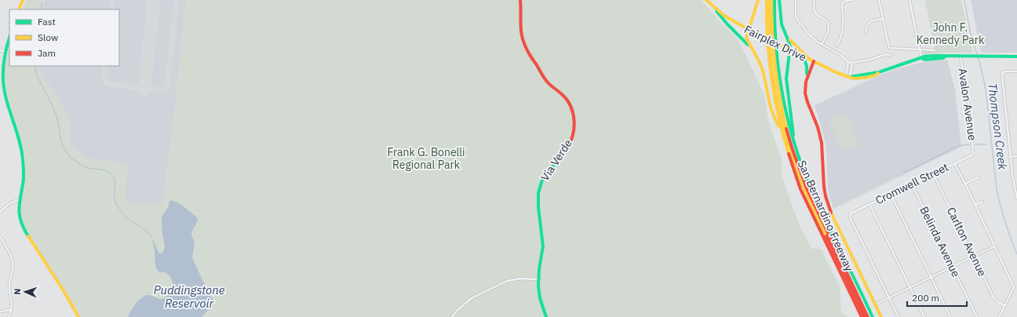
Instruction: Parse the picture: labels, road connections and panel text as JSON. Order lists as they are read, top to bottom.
{
  "streets": {
    "main road": ["Fairplex Drive", "Via Verde", "San Bernardino Freeway"],
    "street": [
      "Avalon Avenue",
      "Cromwell Street",
      "Belinda Avenue",
      "Carlton Avenue"
    ]
  },
  "crossings": [
    ["Fairplex Drive", "Avalon Avenue"],
    ["Avalon Avenue", "Cromwell Street"],
    ["Cromwell Street", "Belinda Avenue"],
    ["Cromwell Street", "Carlton Avenue"]
  ],
  "water": ["Thompson Creek", "Puddingstone Reservoir"],
  "parks": ["John F. Kennedy Park", "Frank G. Bonelli Regional Park"],
  "legend": ["Fast", "Slow", "Jam"],
  "scale_bar": "200 m",
  "north": "left"
}
